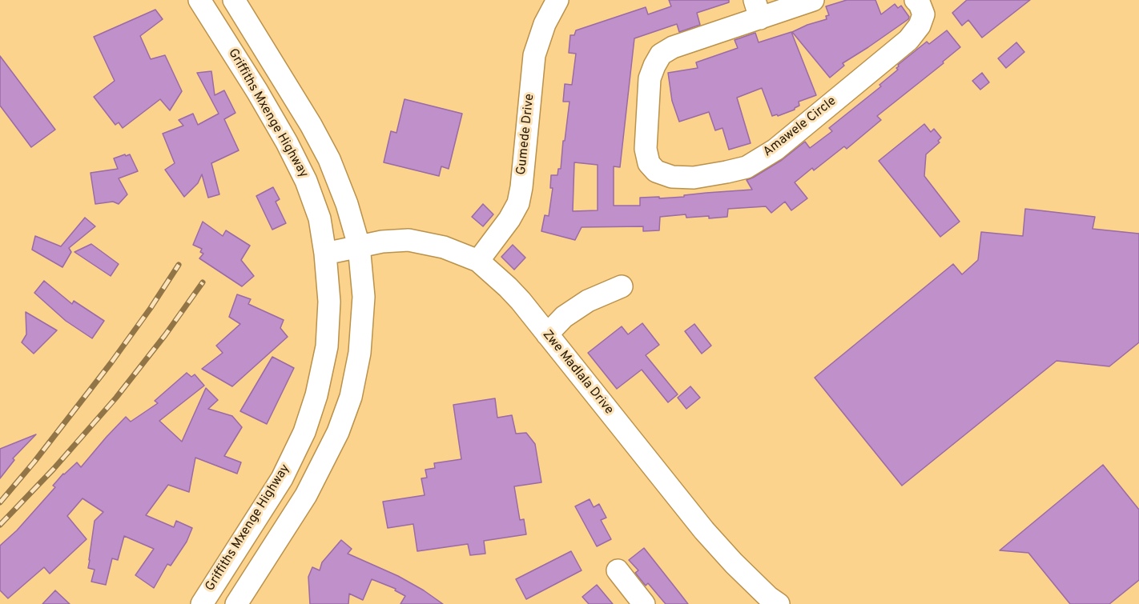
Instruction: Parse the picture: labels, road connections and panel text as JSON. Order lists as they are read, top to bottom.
{
  "streets": {
    "street": [
      "Griffiths Mxenge Highway",
      "Amawele Circle",
      "Gumede Drive",
      "Zwe Madlala Drive"
    ]
  },
  "crossings": [
    ["Griffiths Mxenge Highway", "Zwe Madlala Drive"],
    ["Gumede Drive", "Zwe Madlala Drive"]
  ]
}
